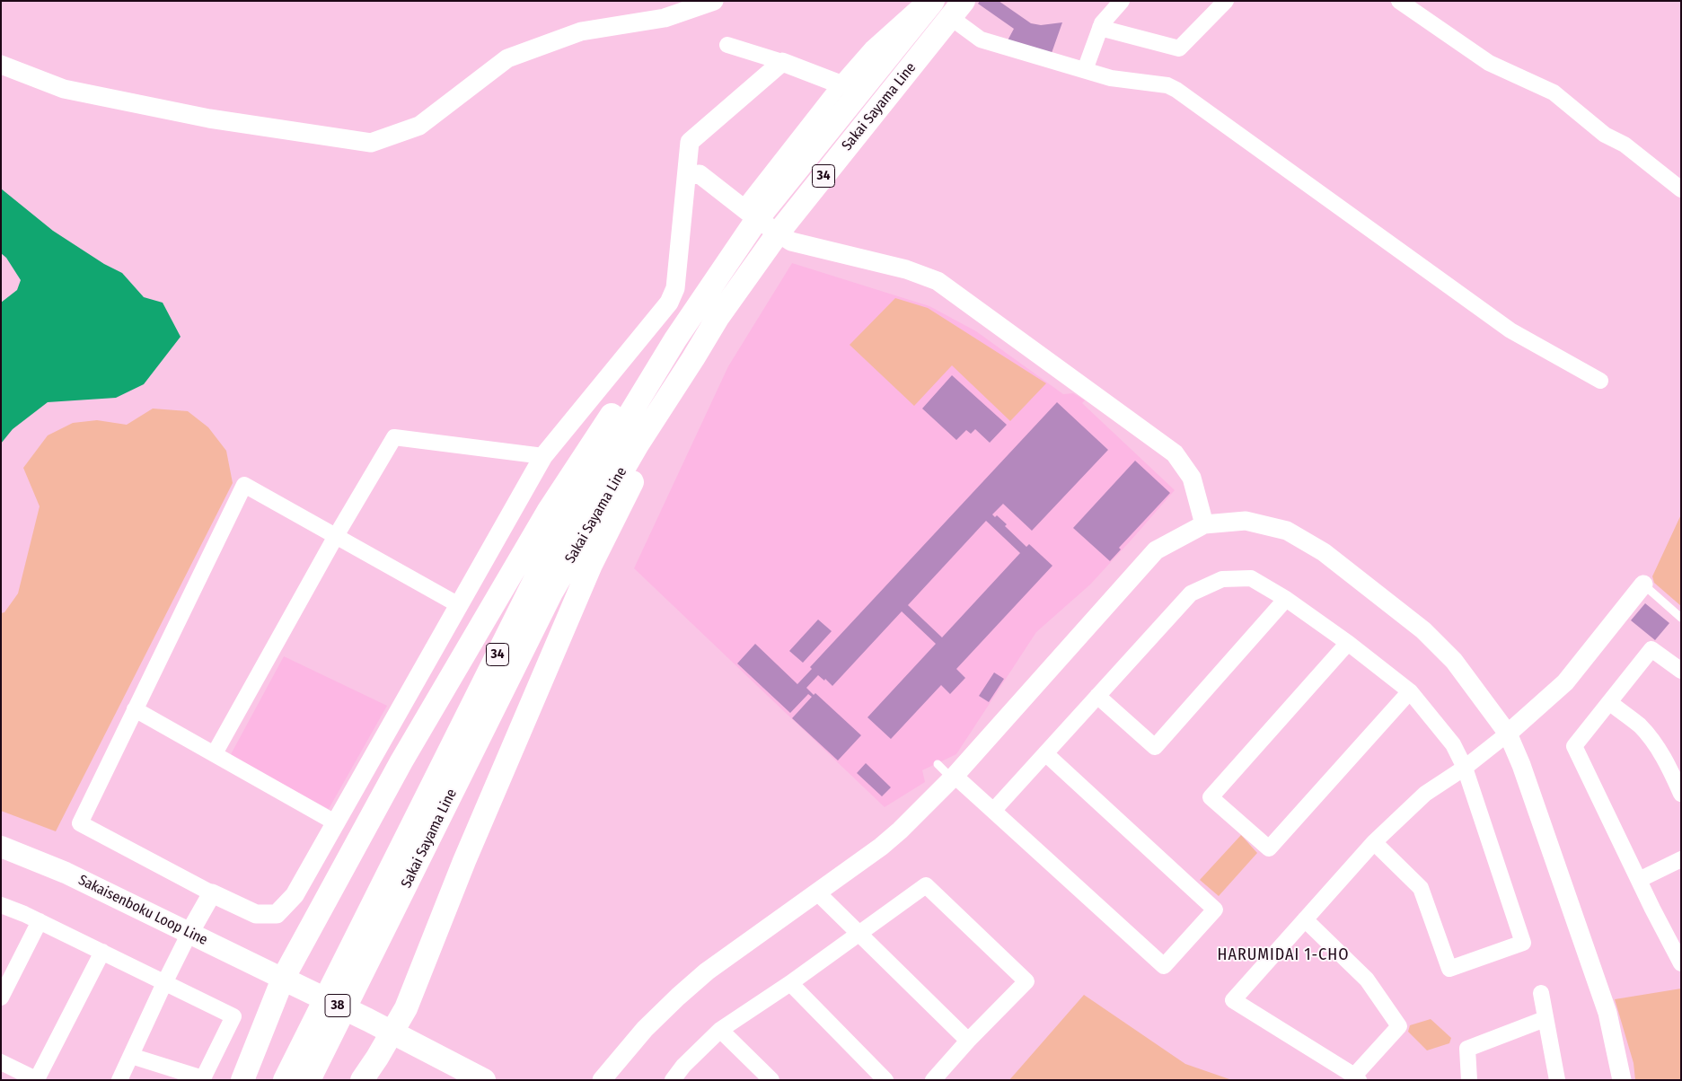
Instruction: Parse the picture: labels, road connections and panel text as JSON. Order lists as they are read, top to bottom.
{
  "streets": {
    "main road": [
      "Sakai Sayama Line",
      "34",
      "Sakaisenboku Loop Line",
      "38"
    ]
  },
  "crossings": [
    ["Sakaisenboku Loop Line", "38"]
  ],
  "districts": ["HARUMIDAI 1-CHO"]
}
